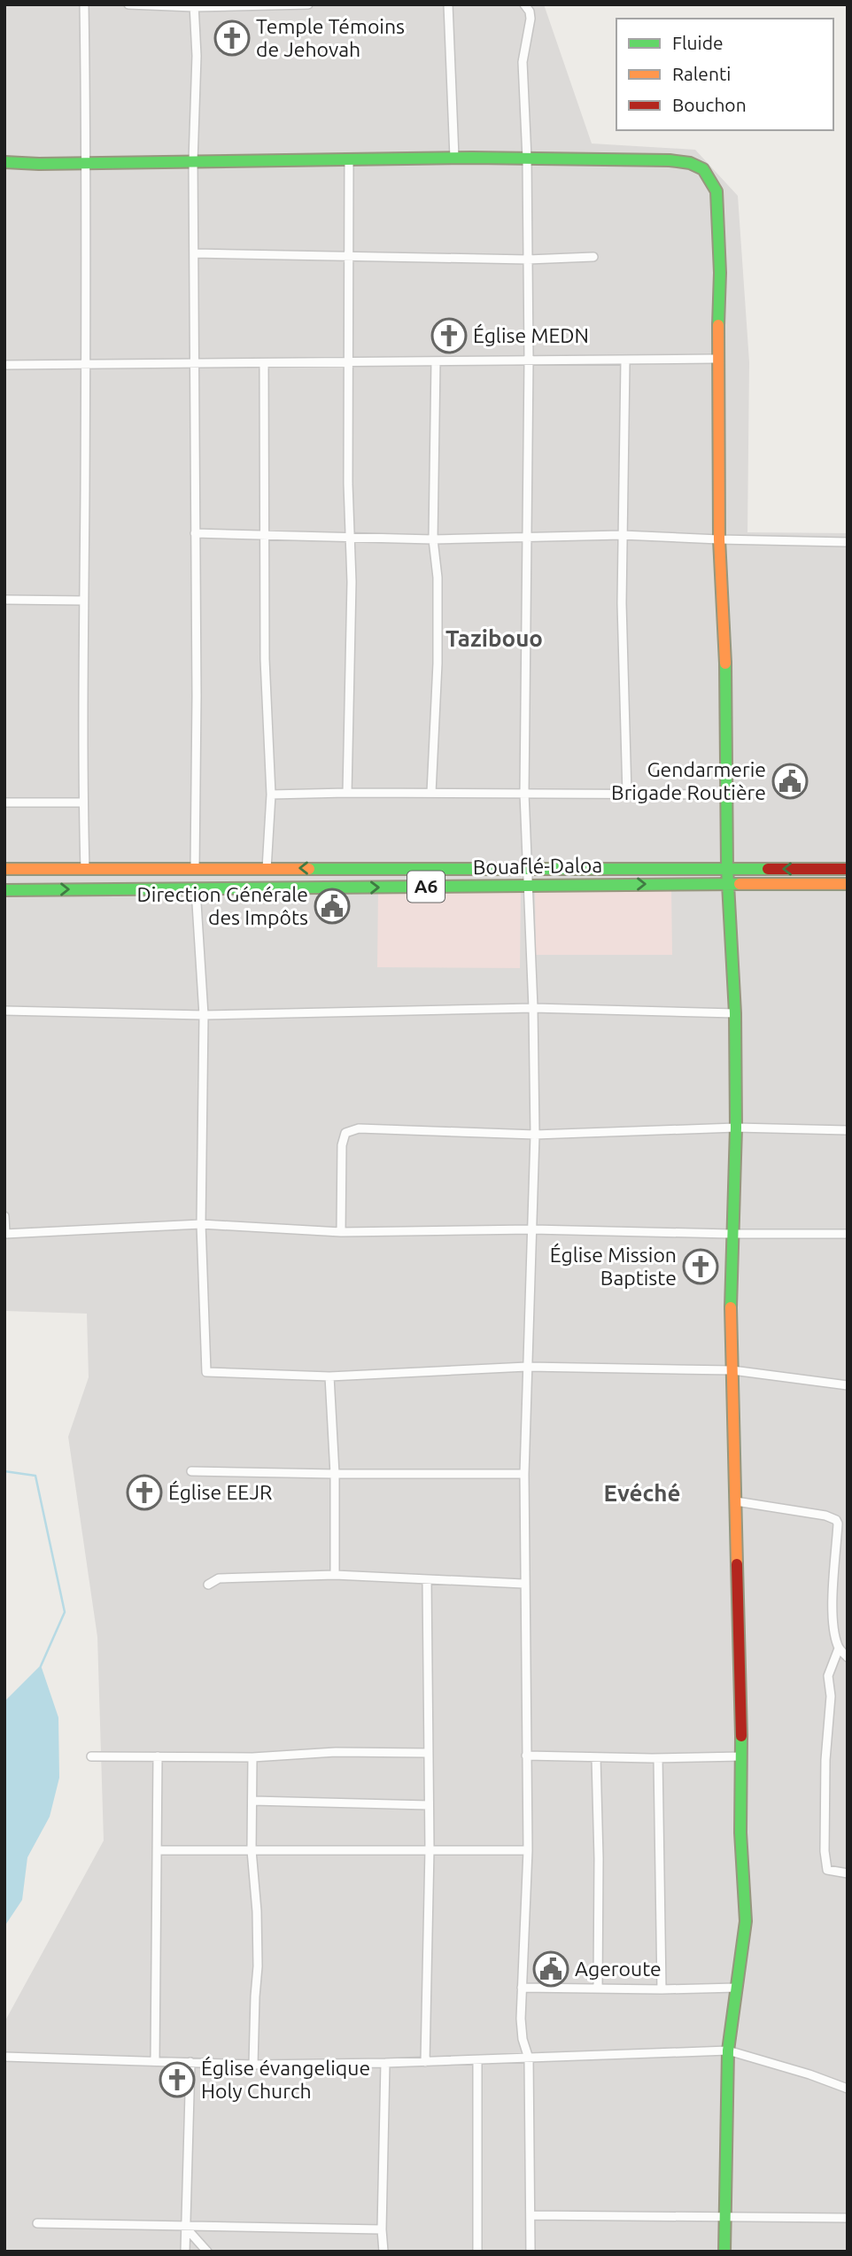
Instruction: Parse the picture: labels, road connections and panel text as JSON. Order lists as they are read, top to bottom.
{
  "streets": {
    "main road": ["Bouaflé-Daloa", "A6"]
  },
  "districts": ["Tazibouo", "Evéché"],
  "places": {
    "church": [
      "Temple Témoins de Jehovah",
      "Église MEDN",
      "Église Mission Baptiste",
      "Église EEJR",
      "Église évangelique Holy Church"
    ],
    "public building": ["Gendarmerie Brigade Routière", "Direction Générale des Impôts", "Ageroute"]
  },
  "legend": ["Fluide", "Ralenti", "Bouchon"]
}
